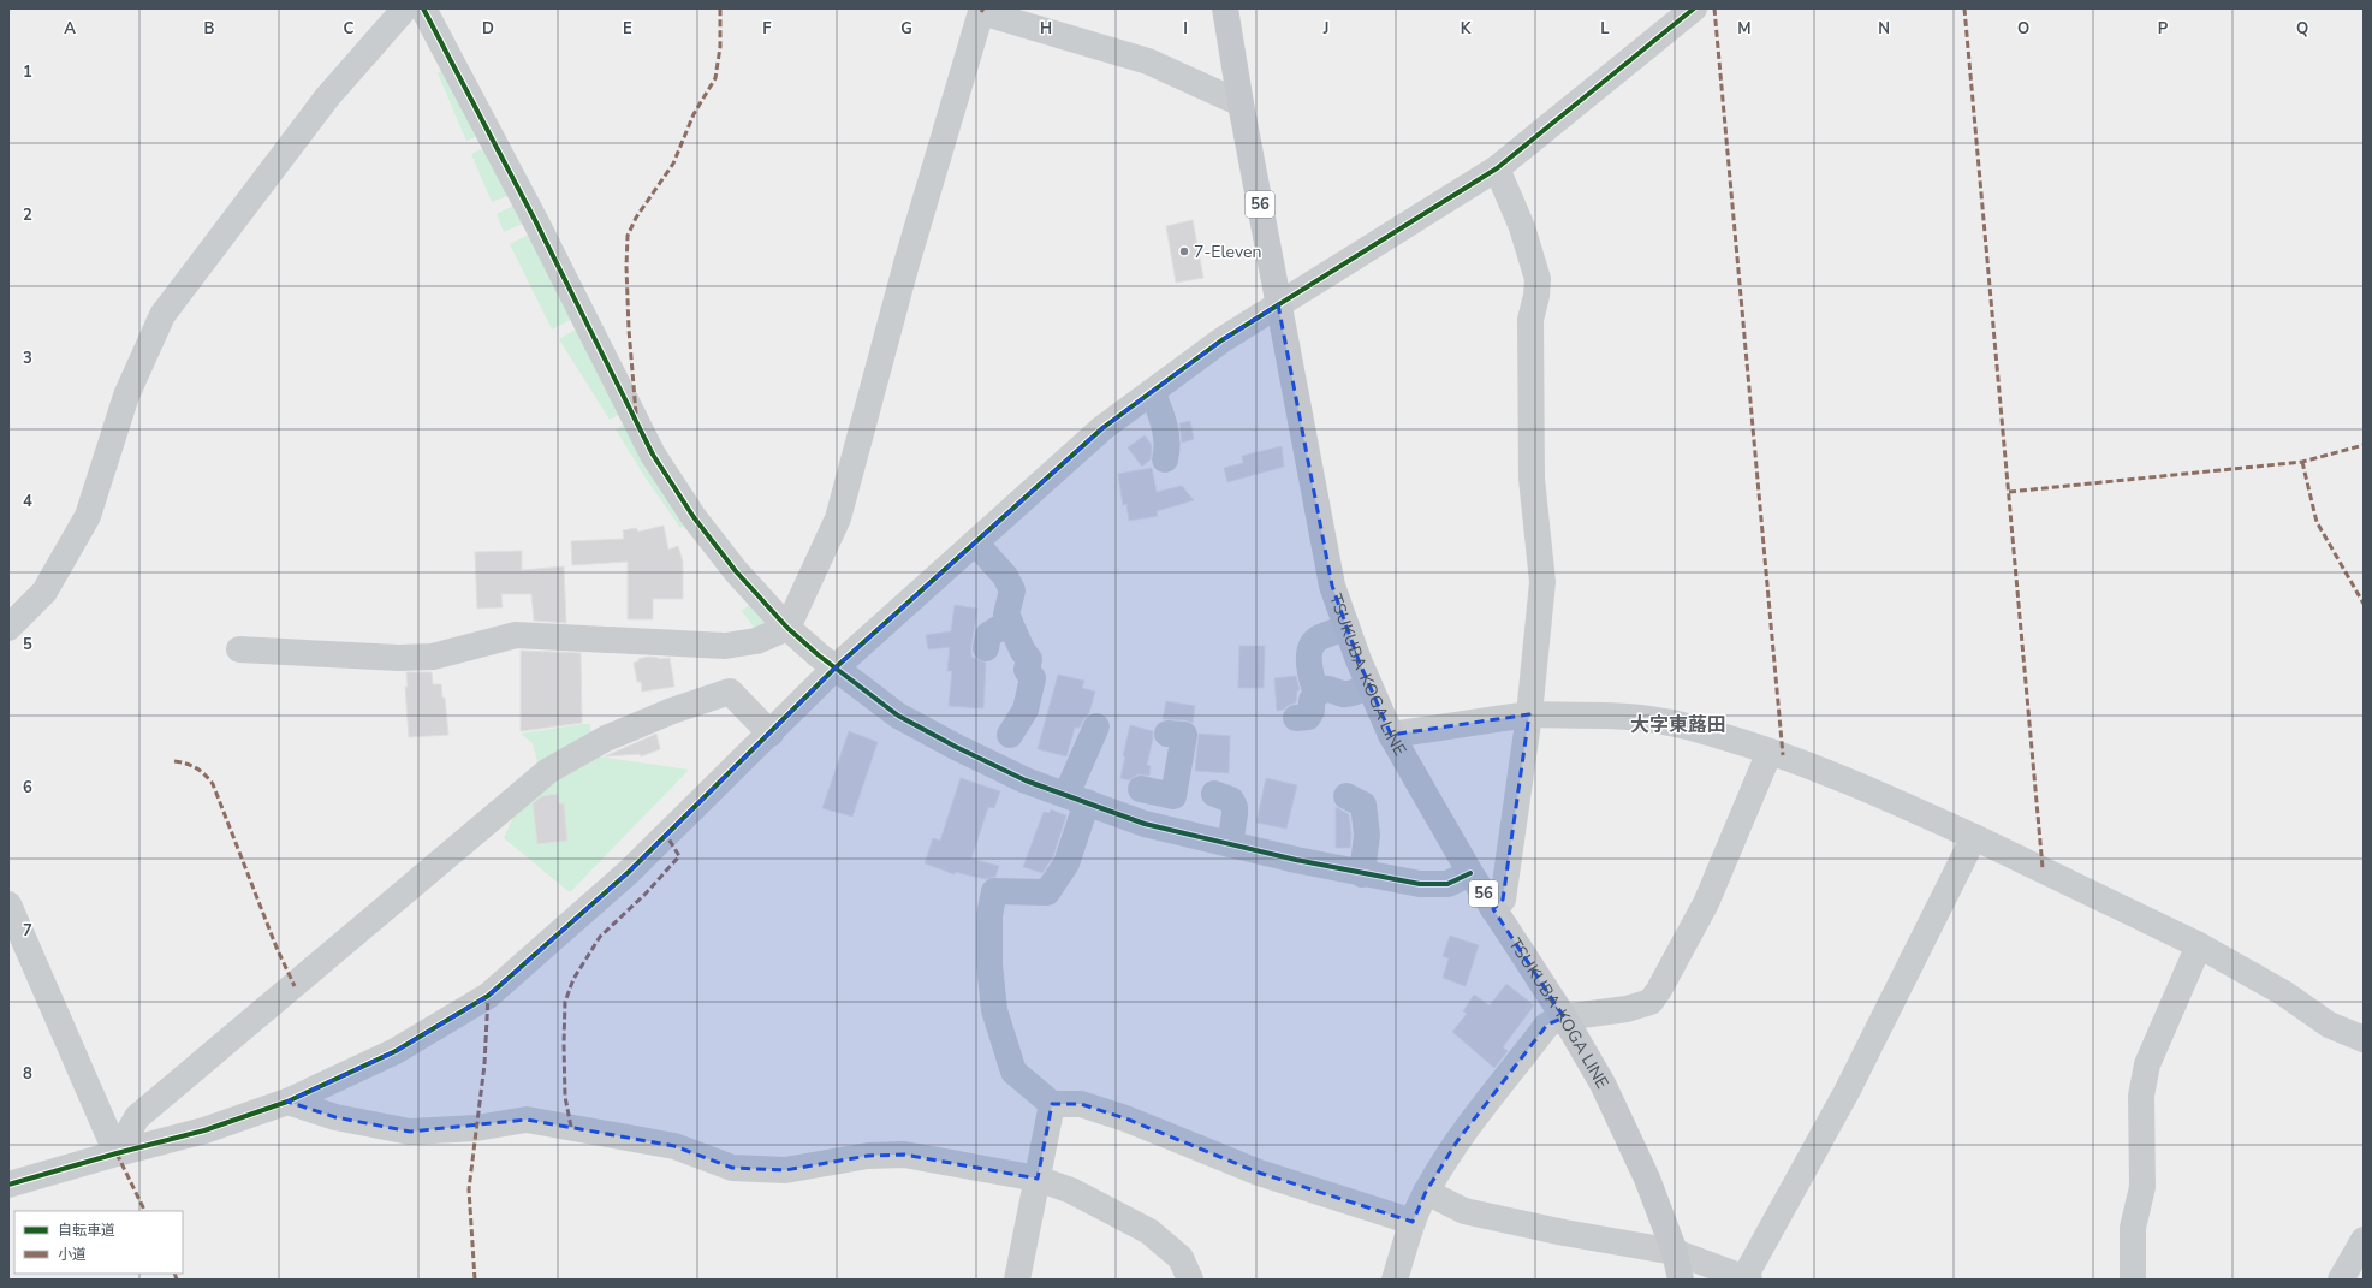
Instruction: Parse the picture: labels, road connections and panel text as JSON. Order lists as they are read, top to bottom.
{
  "streets": {
    "main road": ["56", "TSUKUBA-KOGA LINE"]
  },
  "districts": ["大字東蕗田"],
  "places": ["7-Eleven"],
  "legend": ["自転車道", "小道"],
  "grid": {
    "columns": [
      "A",
      "B",
      "C",
      "D",
      "E",
      "F",
      "G",
      "H",
      "I",
      "J",
      "K",
      "L",
      "M",
      "N",
      "O",
      "P",
      "Q"
    ],
    "rows": [
      "1",
      "2",
      "3",
      "4",
      "5",
      "6",
      "7",
      "8"
    ]
  }
}
